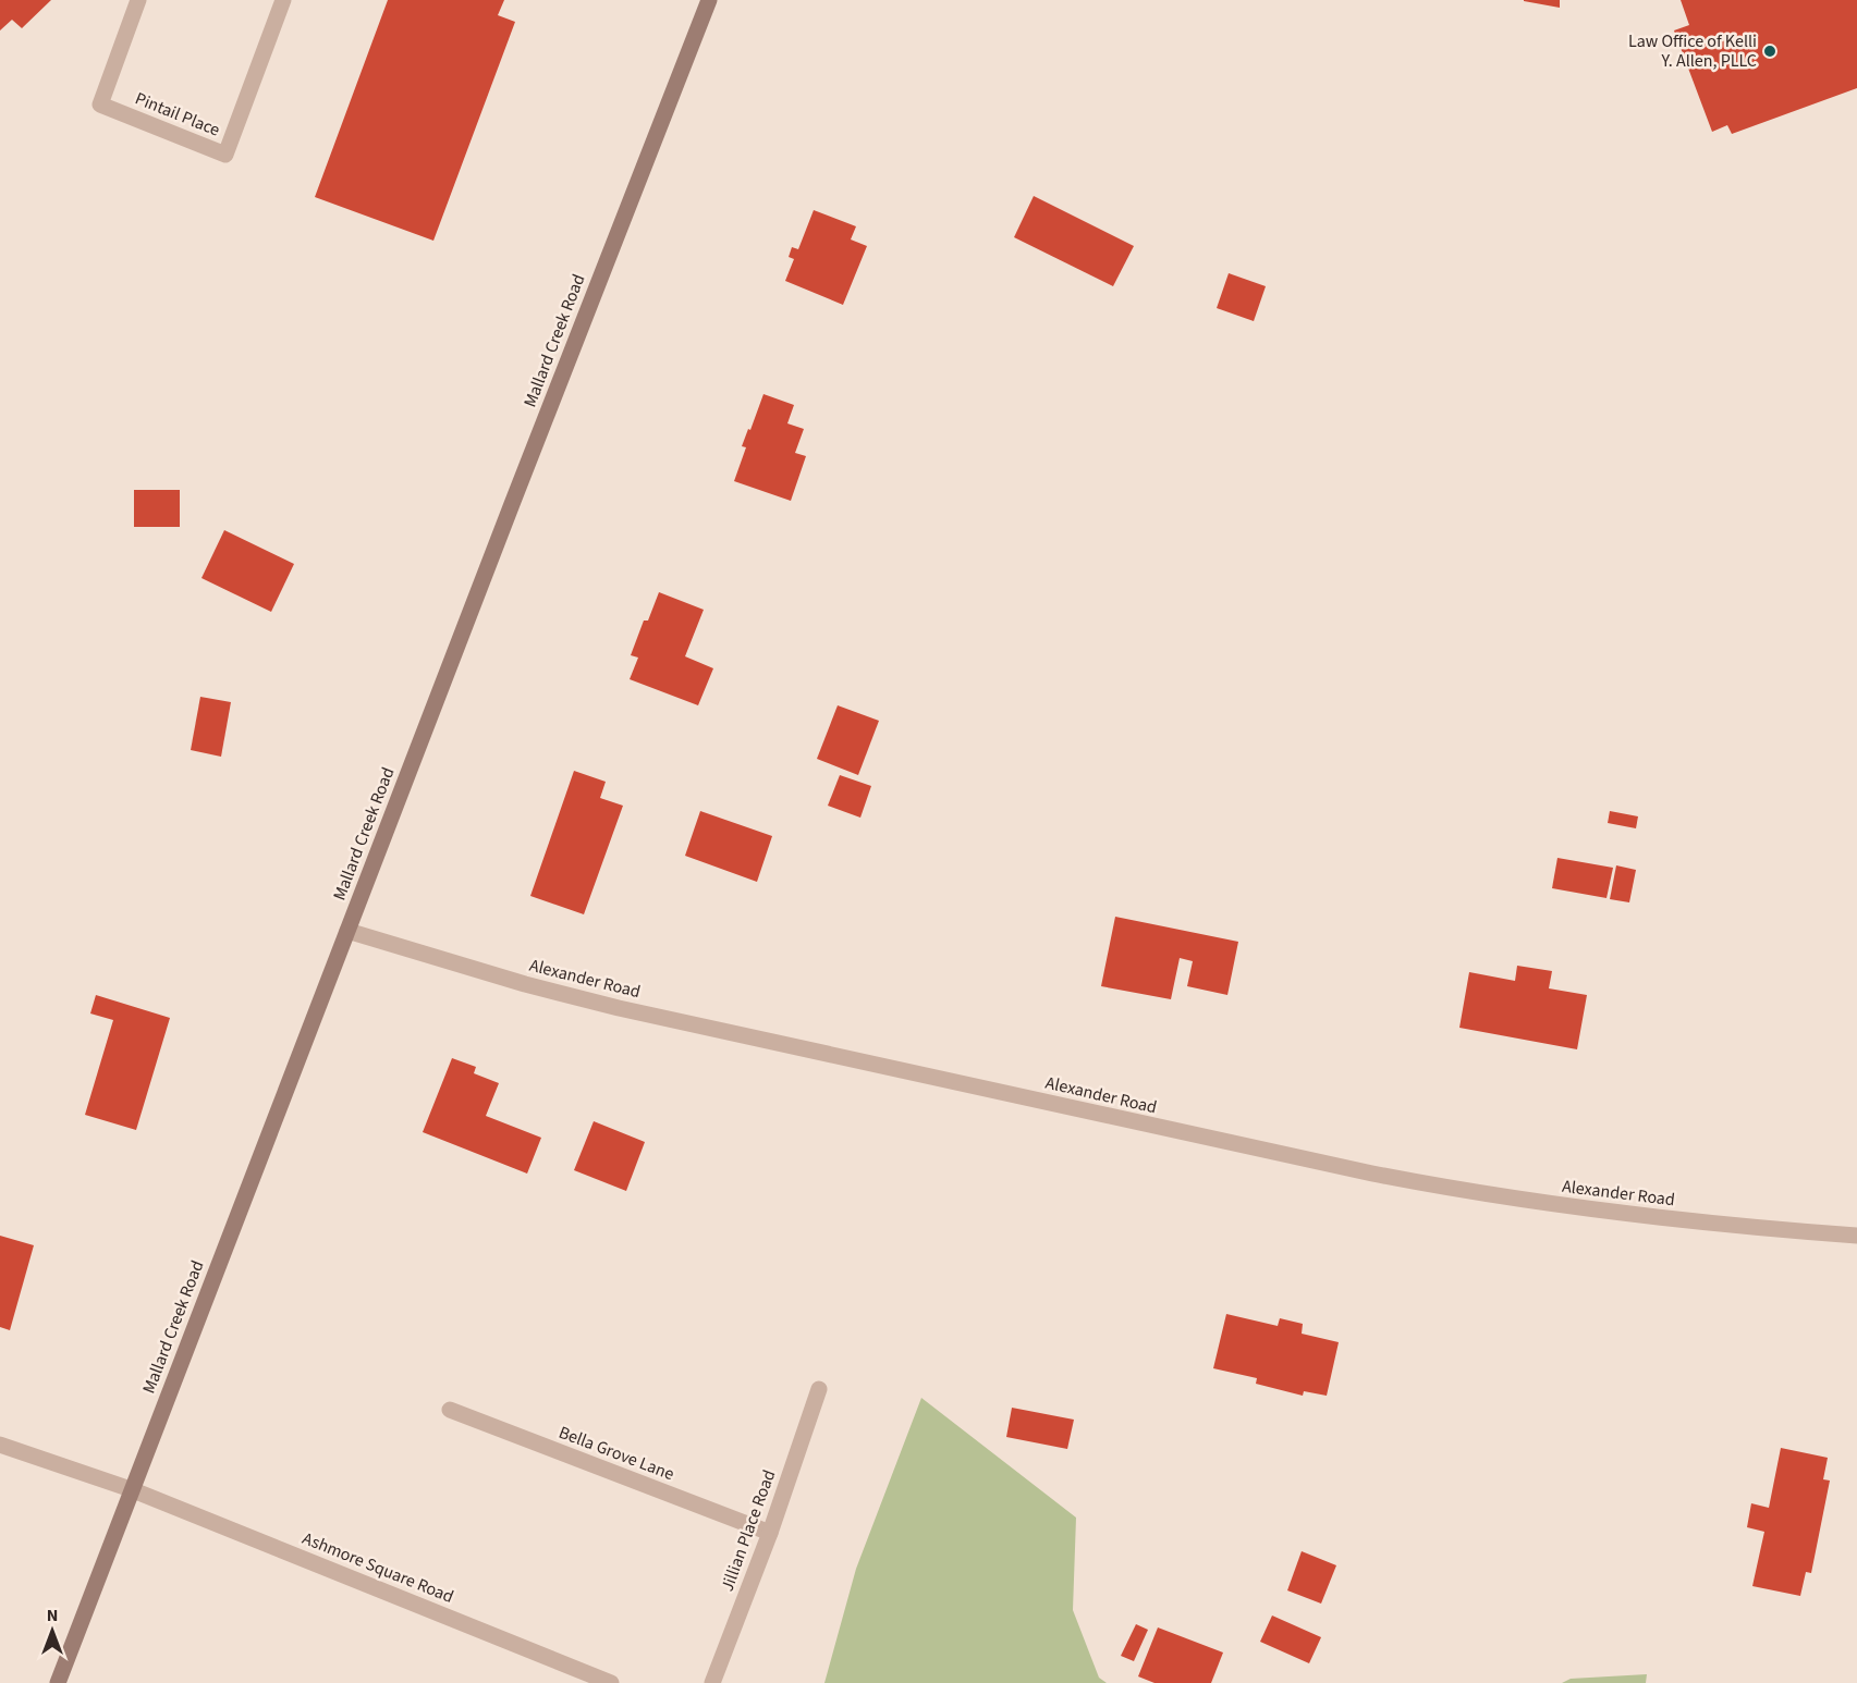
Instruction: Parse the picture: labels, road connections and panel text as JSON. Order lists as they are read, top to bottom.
{
  "streets": {
    "main road": ["Mallard Creek Road"],
    "street": [
      "Pintail Place",
      "Alexander Road",
      "Bella Grove Lane",
      "Jillian Place Road",
      "Ashmore Square Road"
    ]
  },
  "crossings": [
    ["Mallard Creek Road", "Alexander Road"],
    ["Mallard Creek Road", "Ashmore Square Road"],
    ["Bella Grove Lane", "Jillian Place Road"]
  ],
  "places": ["Law Office of Kelli Y. Allen, PLLC"],
  "north": "top"
}
